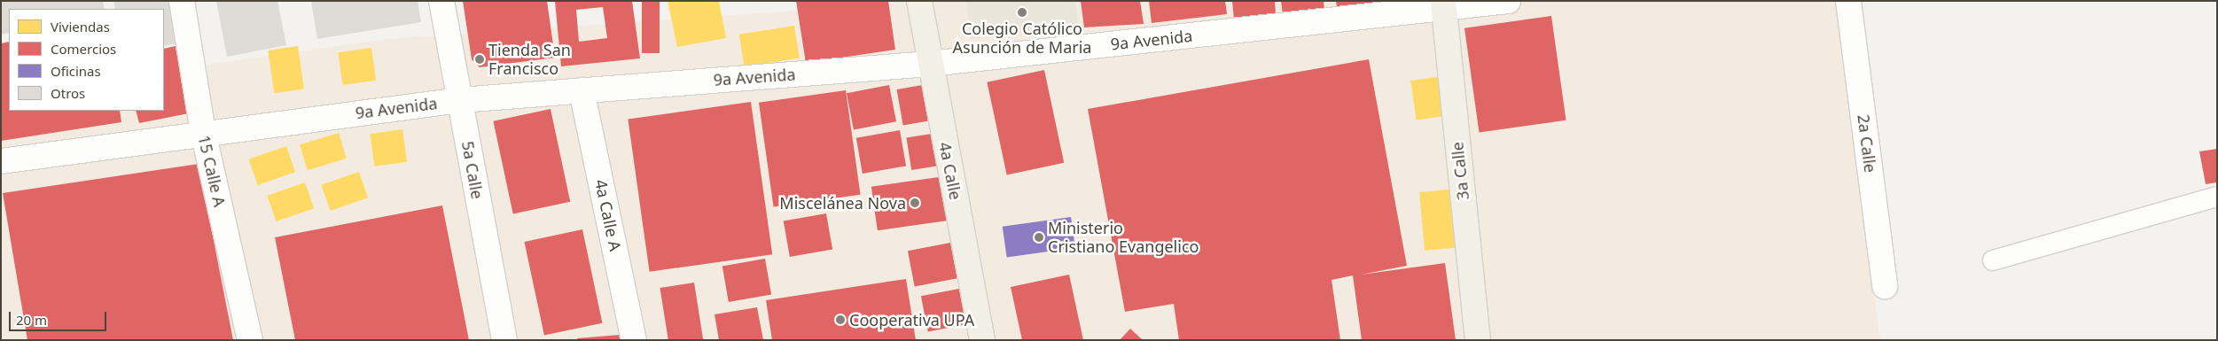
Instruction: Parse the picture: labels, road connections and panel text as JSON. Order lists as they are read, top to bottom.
{
  "streets": {
    "main road": ["4a Calle", "3a Calle"],
    "street": [
      "9a Avenida",
      "2a Calle",
      "5a Calle",
      "15 Calle A",
      "4a Calle A"
    ]
  },
  "crossings": [
    ["9a Avenida", "5a Calle"],
    ["9a Avenida", "15 Calle A"],
    ["9a Avenida", "4a Calle"],
    ["9a Avenida", "3a Calle"],
    ["9a Avenida", "4a Calle A"]
  ],
  "places": [
    "Colegio Católico Asunción de Maria",
    "Tienda San Francisco",
    "Miscelánea Nova",
    "Ministerio Cristiano Evangelico",
    "Cooperativa UPA"
  ],
  "legend": [
    "Viviendas",
    "Comercios",
    "Oficinas",
    "Otros"
  ],
  "scale_bar": "20 m"
}
